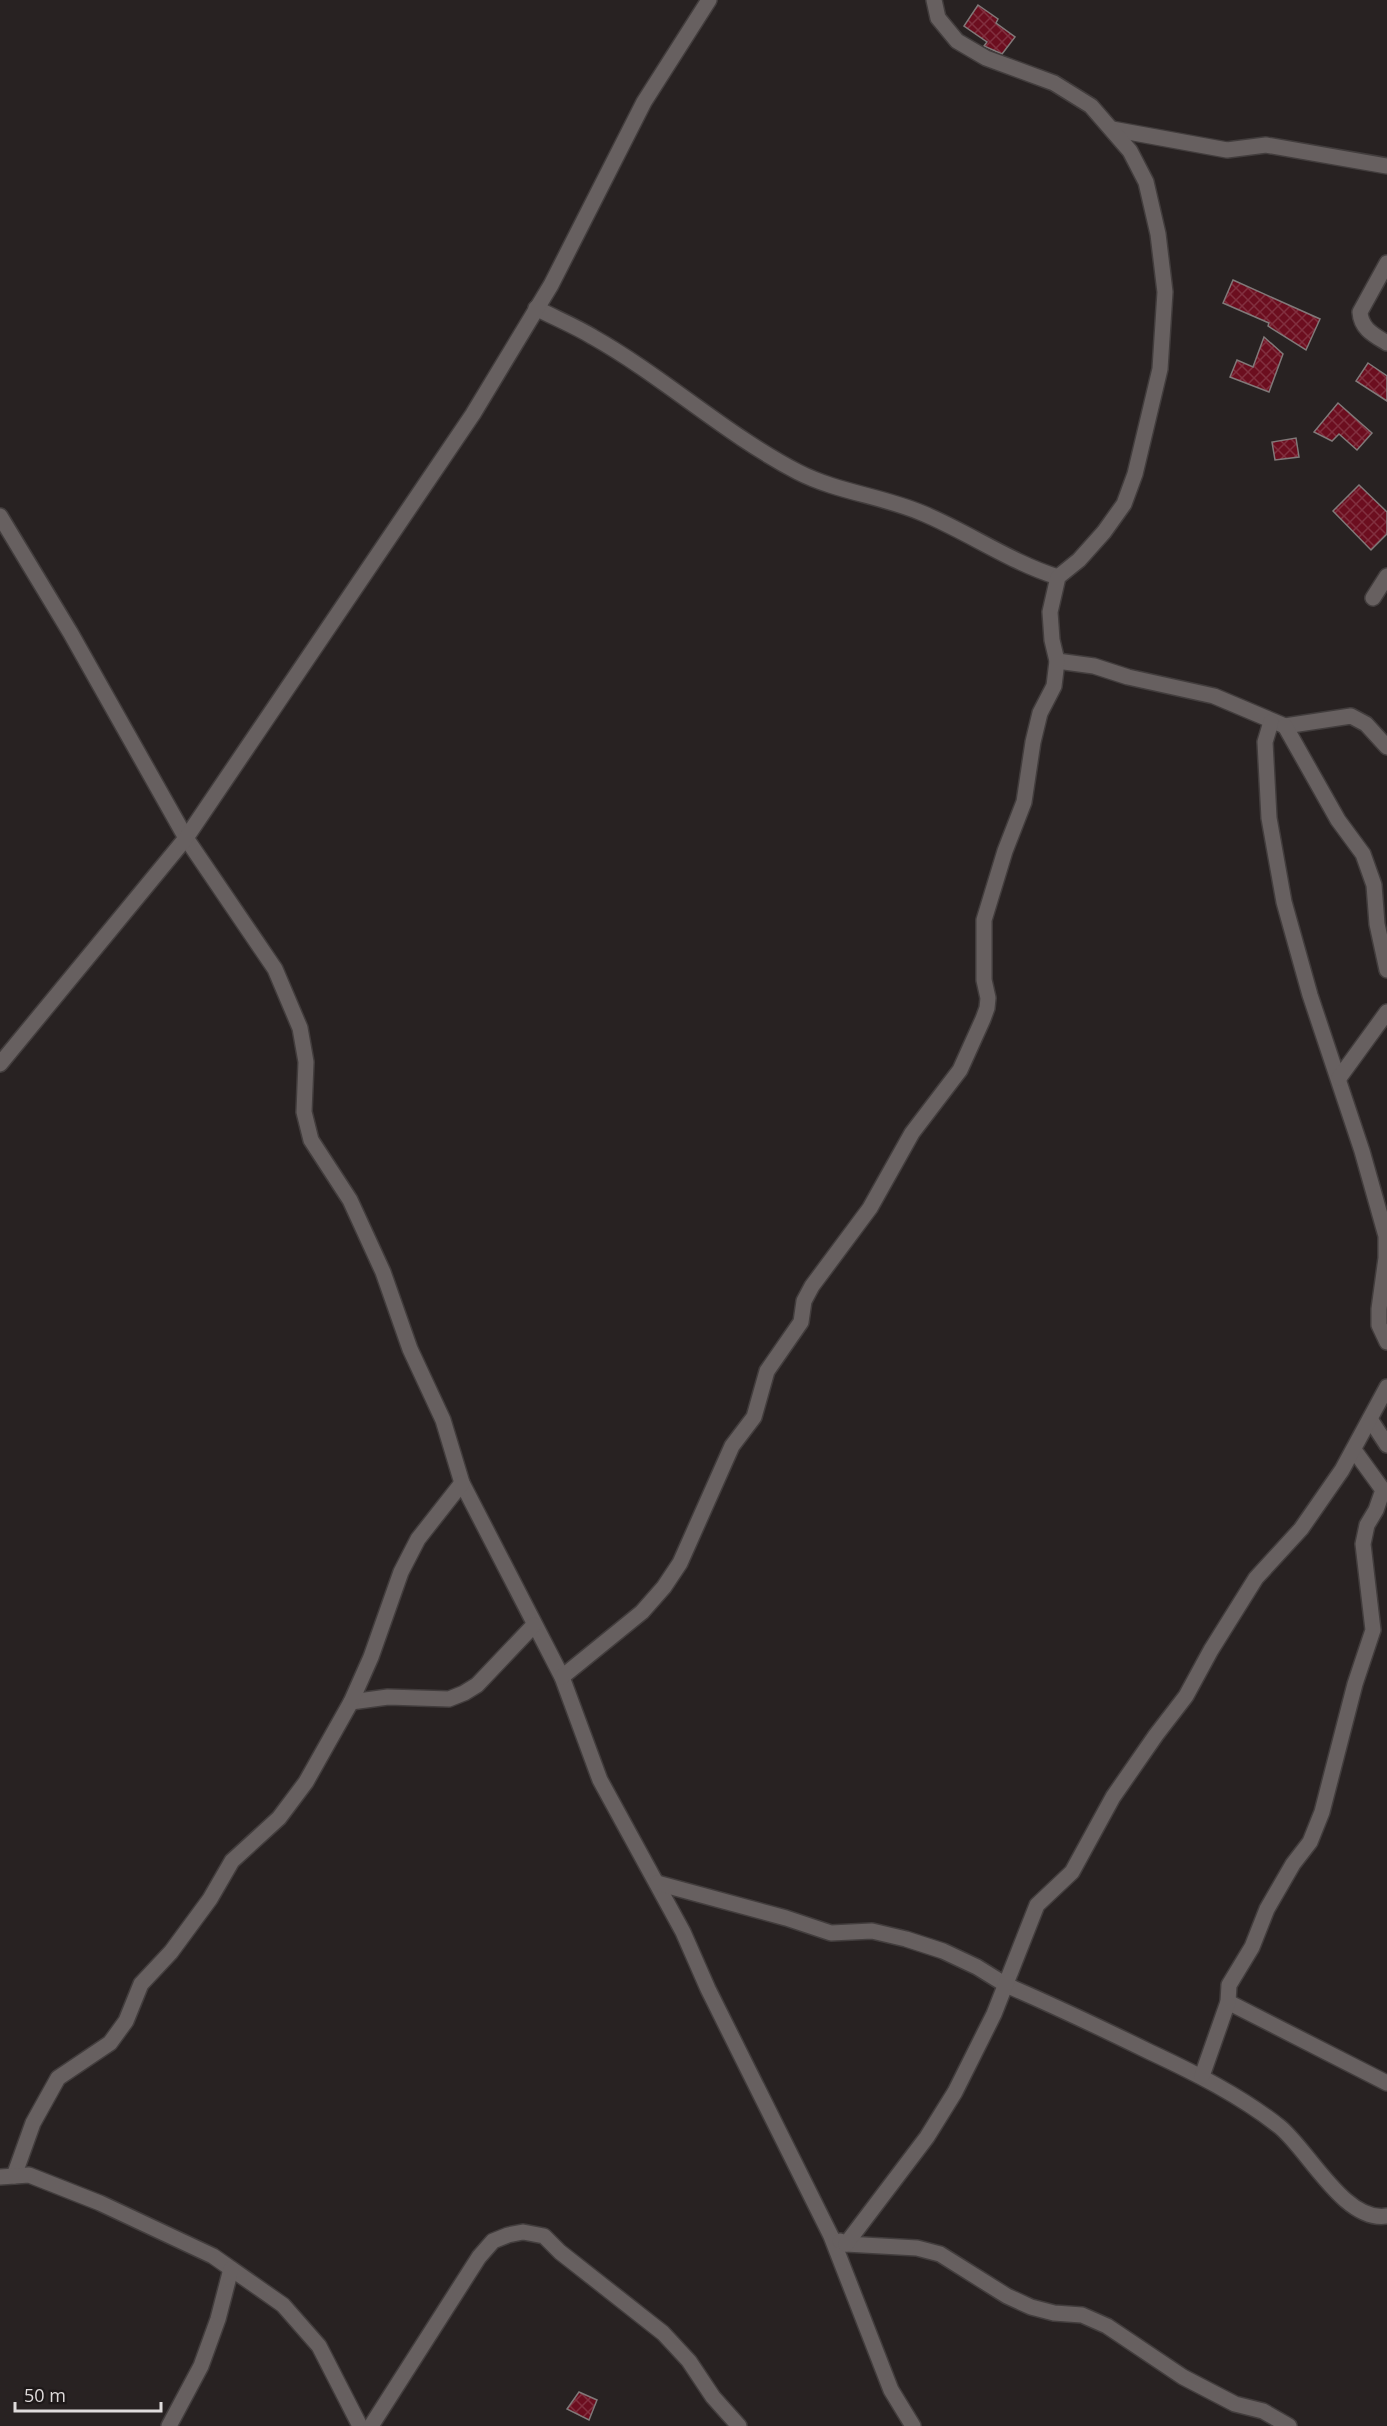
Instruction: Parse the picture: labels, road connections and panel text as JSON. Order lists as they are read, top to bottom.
{
  "scale_bar": "50 m"
}
